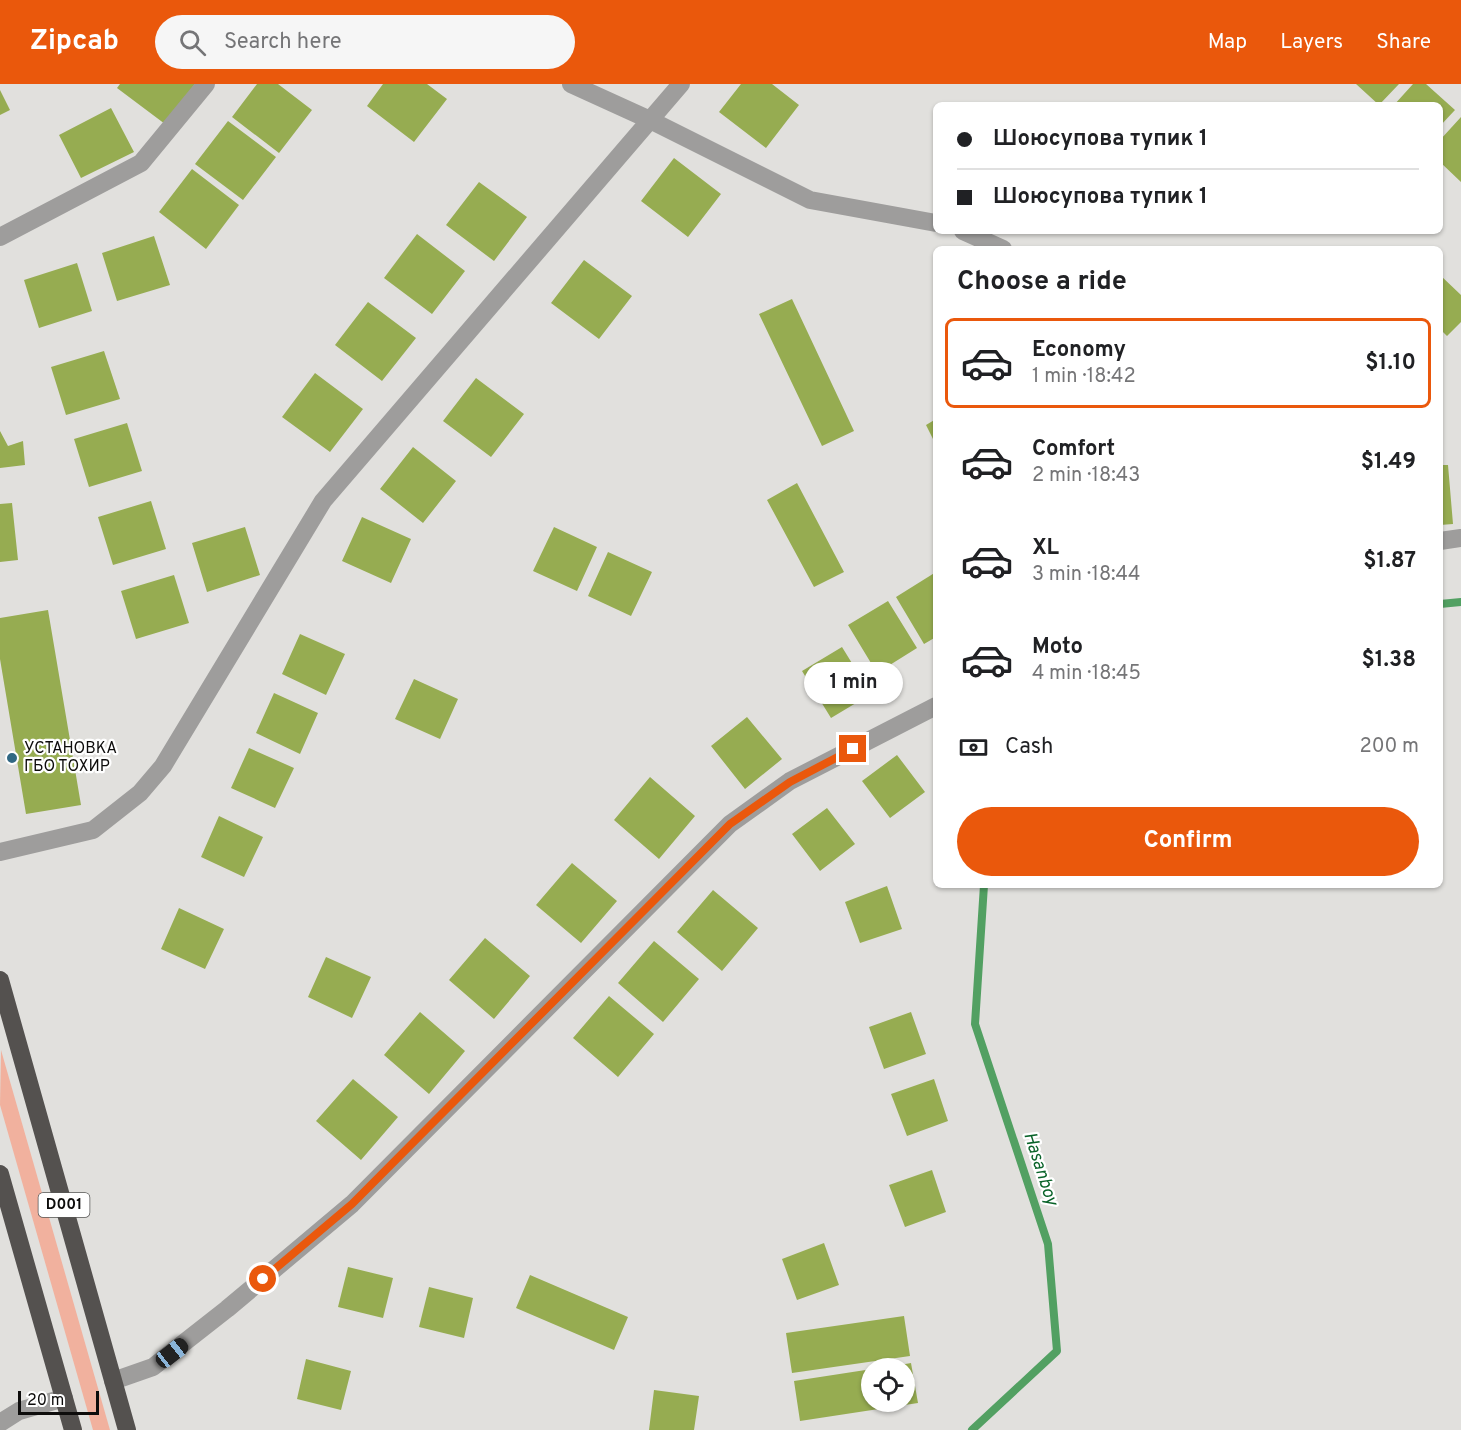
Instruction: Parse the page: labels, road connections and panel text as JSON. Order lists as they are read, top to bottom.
{
  "streets": {
    "highway": ["D001"]
  },
  "water": ["Hasanboy"],
  "places": ["УСТАНОВКА ГБО ТОХИР"],
  "scale_bar": "20 m",
  "page": {
    "header": "Zipcab",
    "search": "Search here",
    "nav": ["Map", "Layers", "Share"],
    "banner": ["Шоюсупова тупик 1", "Шоюсупова тупик 1"],
    "heading": "Choose a ride",
    "list": [
      {
        "name": "Economy",
        "note": "1 min · 18:42",
        "value": "$1.10"
      },
      {
        "name": "Comfort",
        "note": "2 min · 18:43",
        "value": "$1.49"
      },
      {
        "name": "XL",
        "note": "3 min · 18:44",
        "value": "$1.87"
      },
      {
        "name": "Moto",
        "note": "4 min · 18:45",
        "value": "$1.38"
      }
    ],
    "bubble": "1 min",
    "pay": ["Cash", "200 m"],
    "buttons": "Confirm",
    "scale": "20 m"
  }
}
